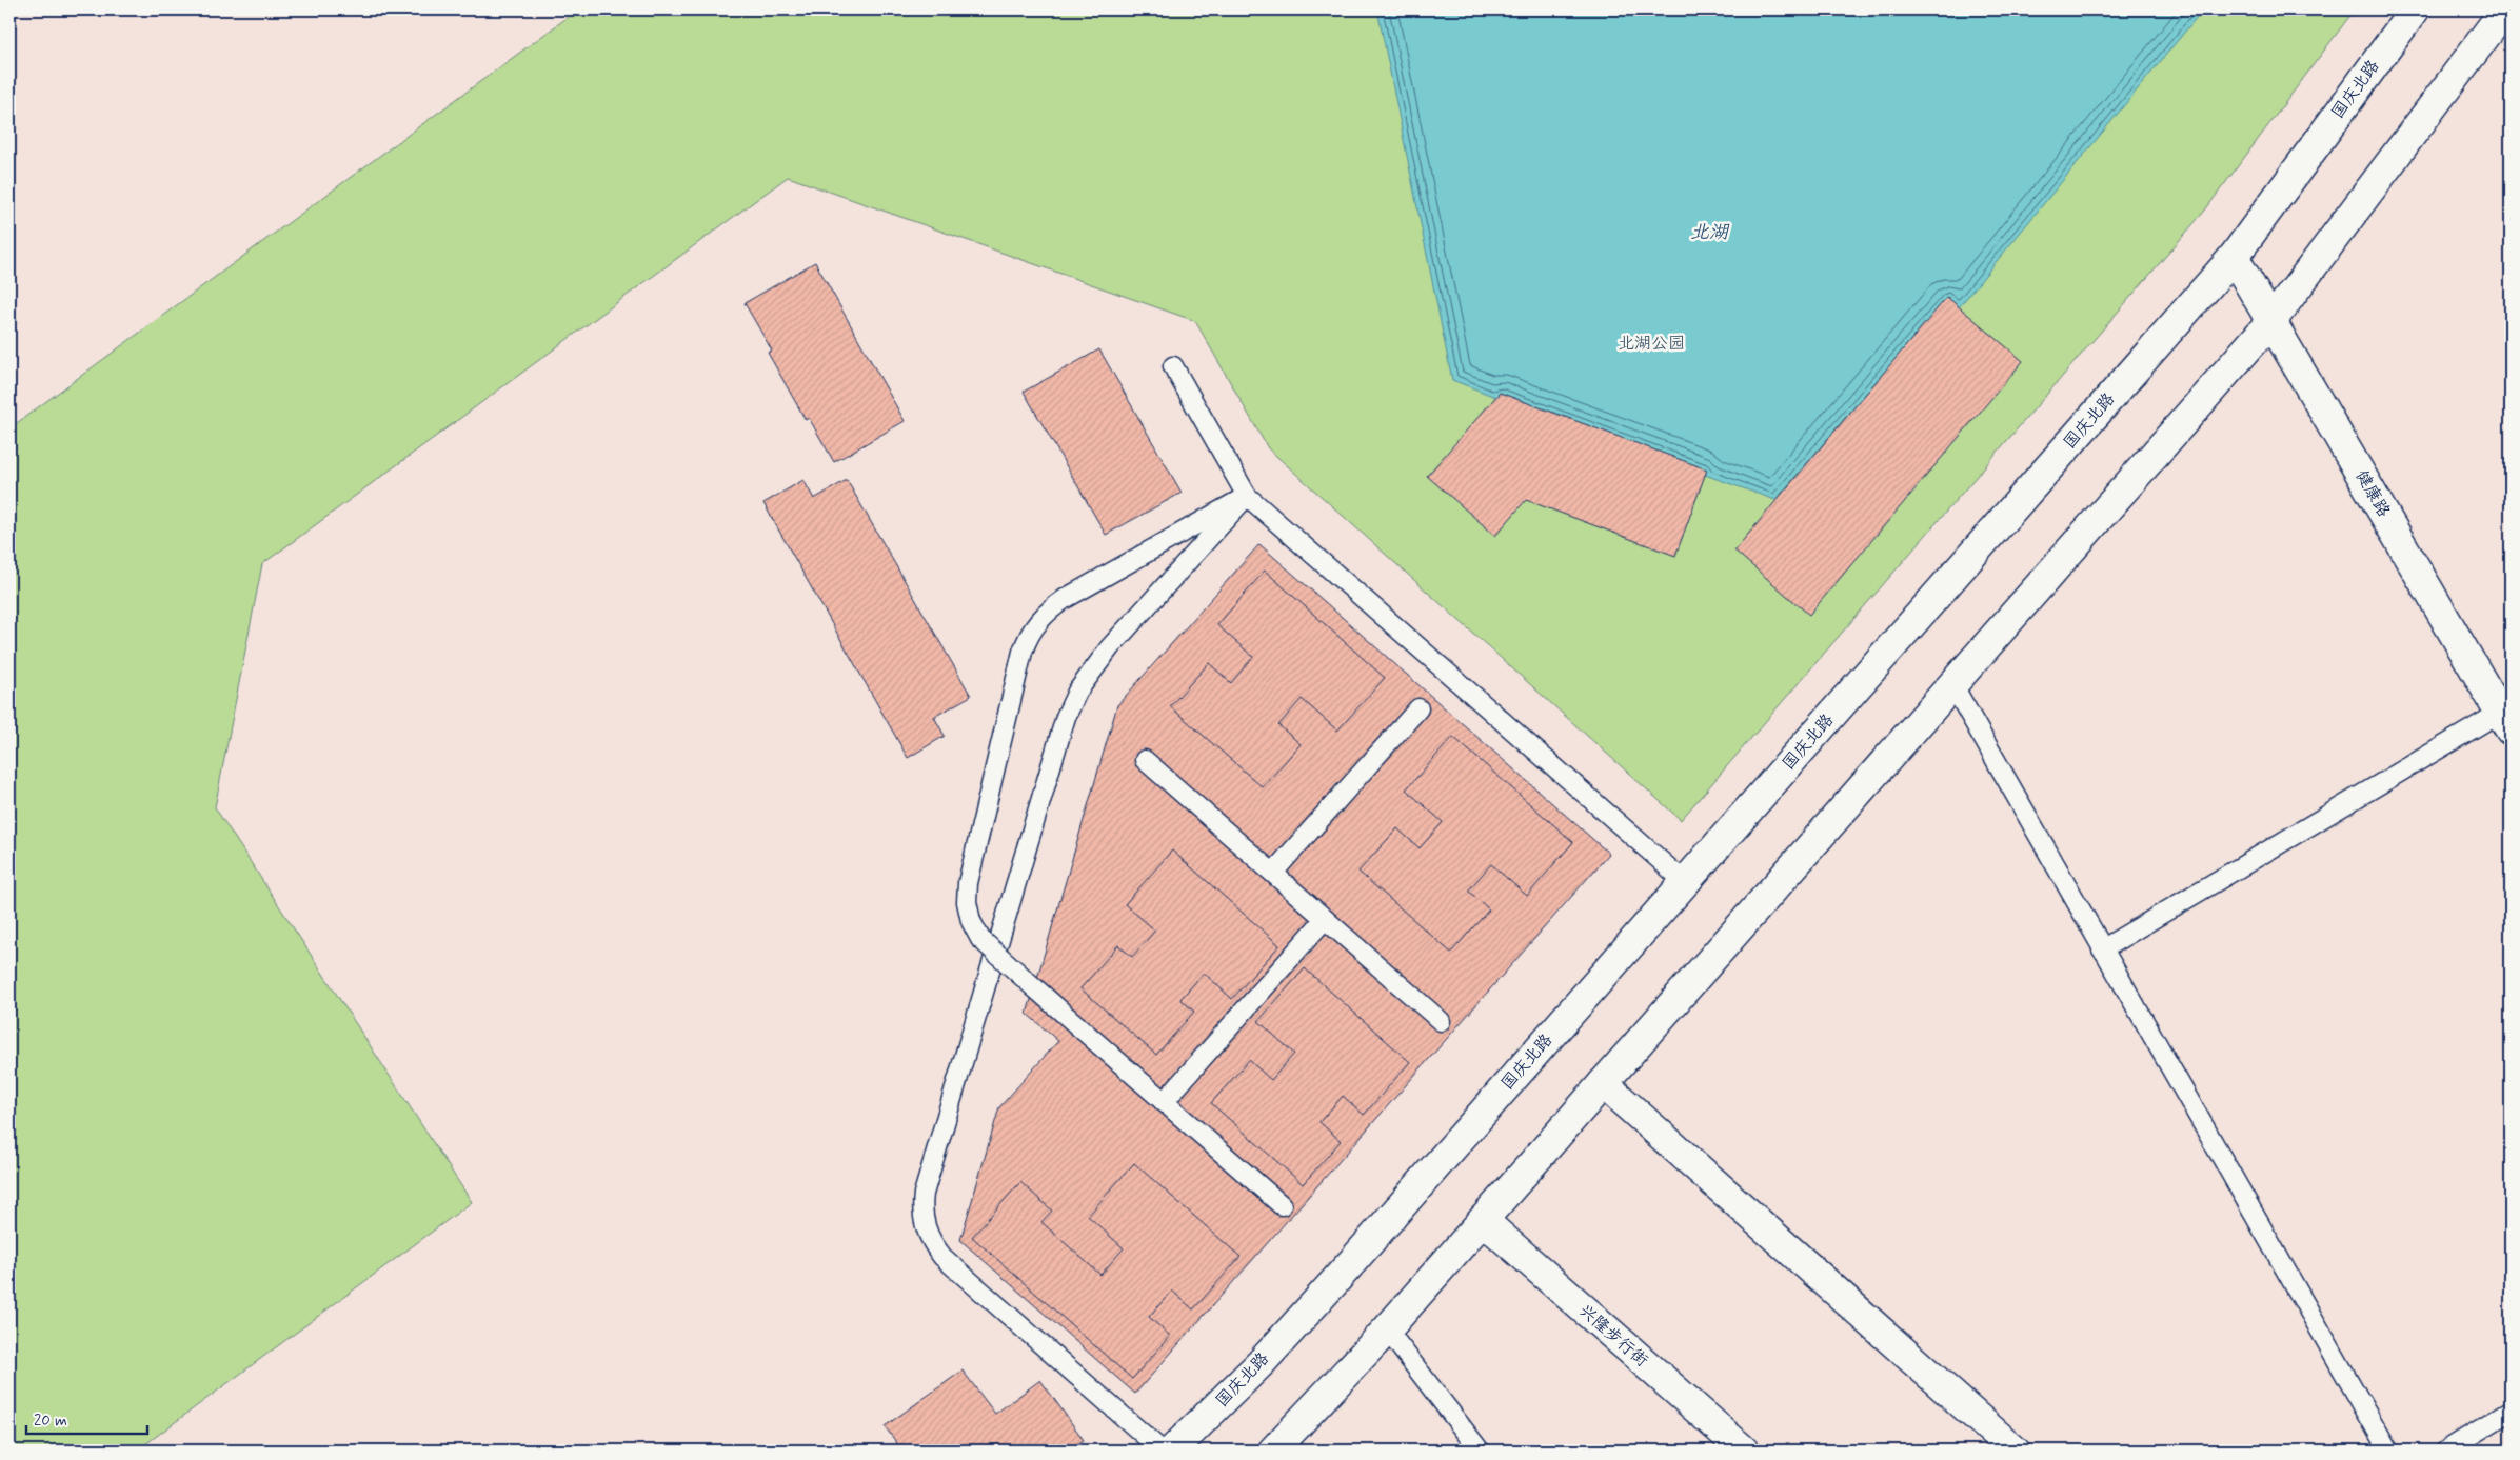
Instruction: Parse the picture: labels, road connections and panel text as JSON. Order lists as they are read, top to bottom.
{
  "streets": {
    "main road": ["国庆北路", "健康路", "兴隆步行街"]
  },
  "crossings": [
    ["国庆北路", "健康路"]
  ],
  "water": ["北湖"],
  "parks": ["北湖公园"],
  "scale_bar": "20 m"
}
